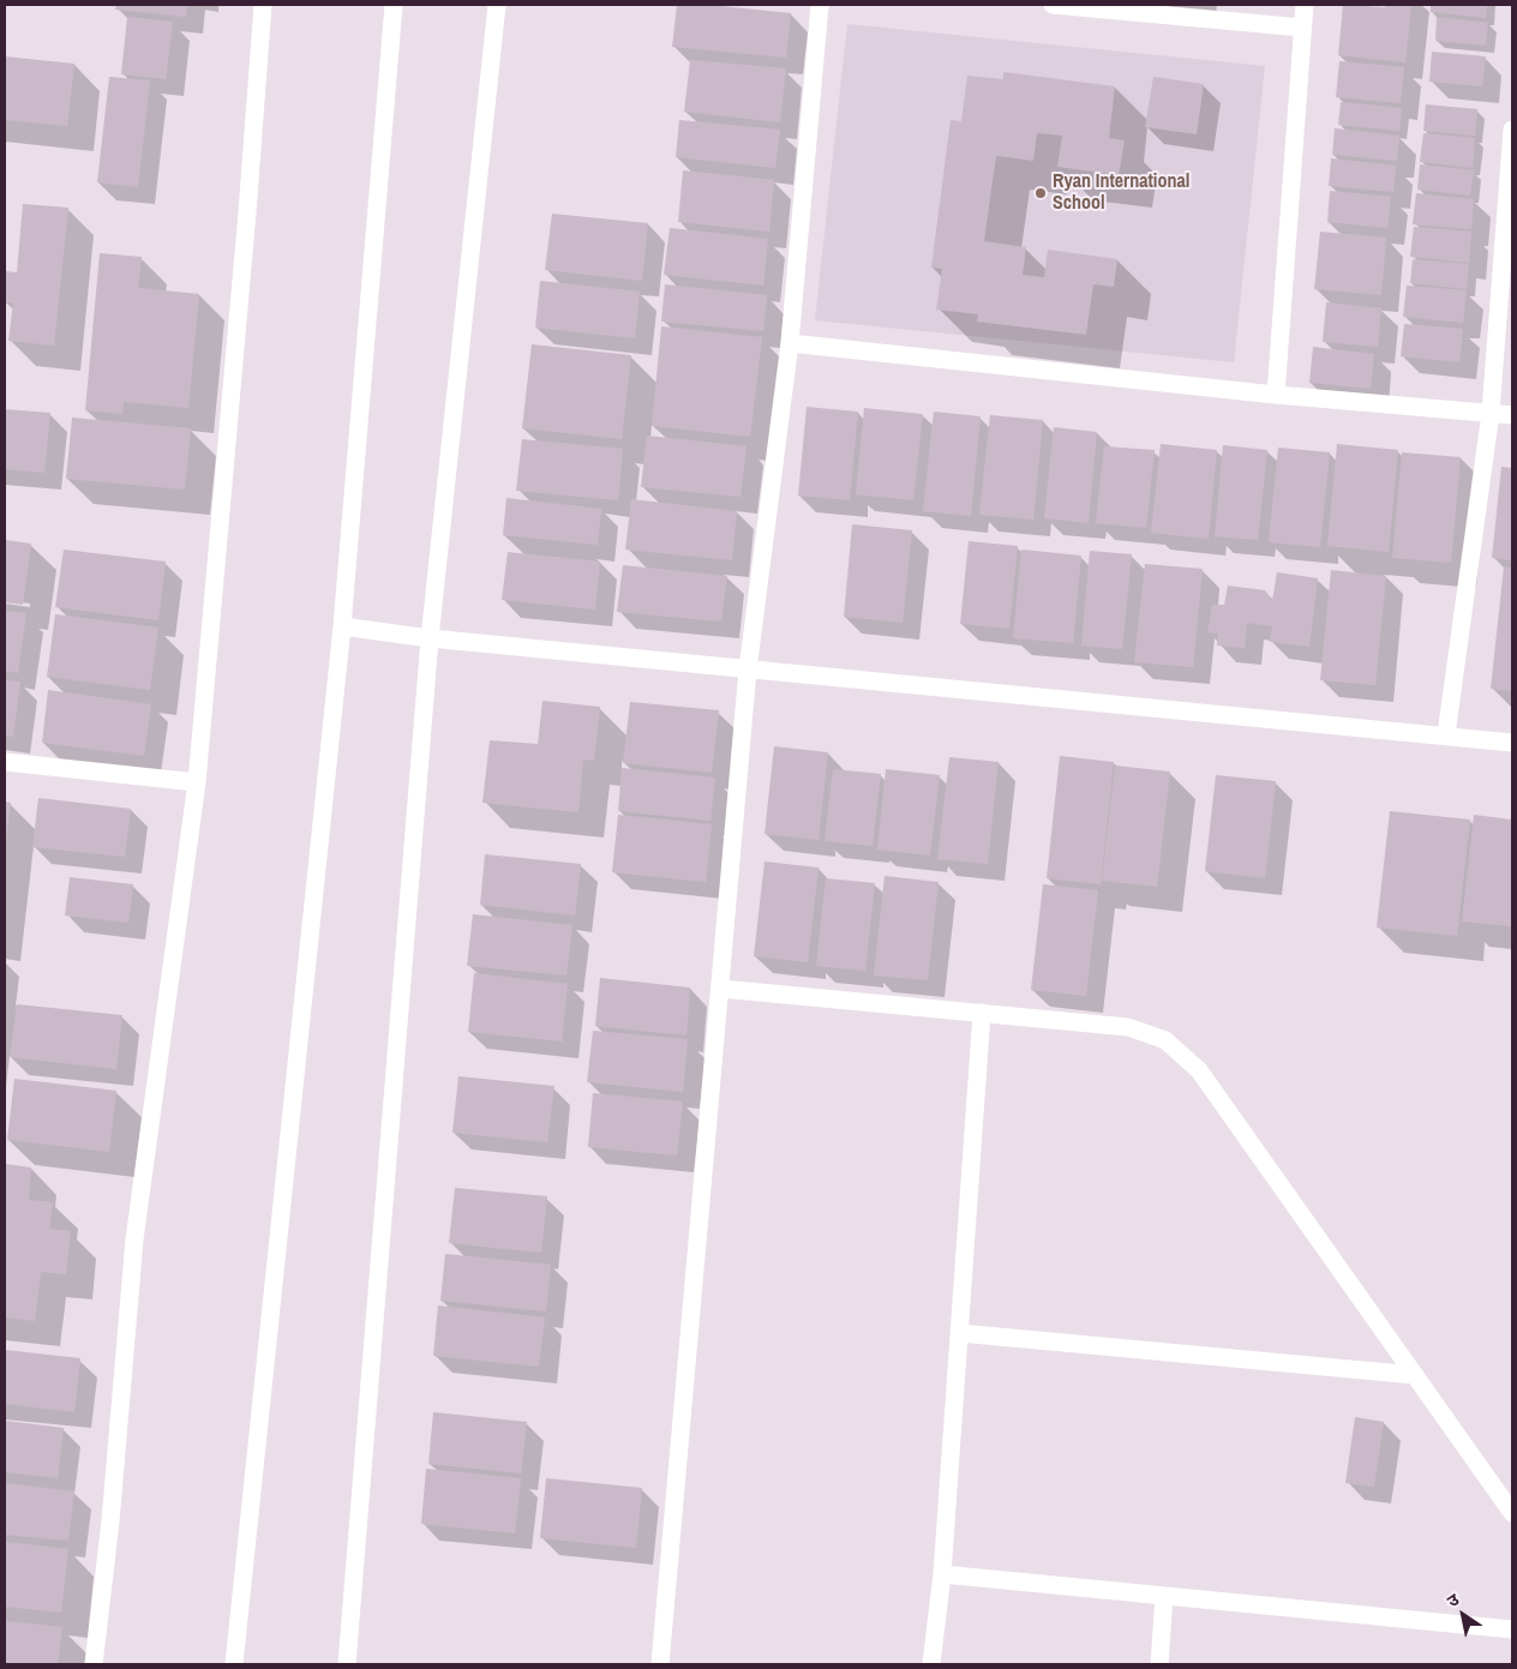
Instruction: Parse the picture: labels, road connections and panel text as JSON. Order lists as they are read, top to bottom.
{
  "places": ["Ryan International School"],
  "north": "top left"
}
